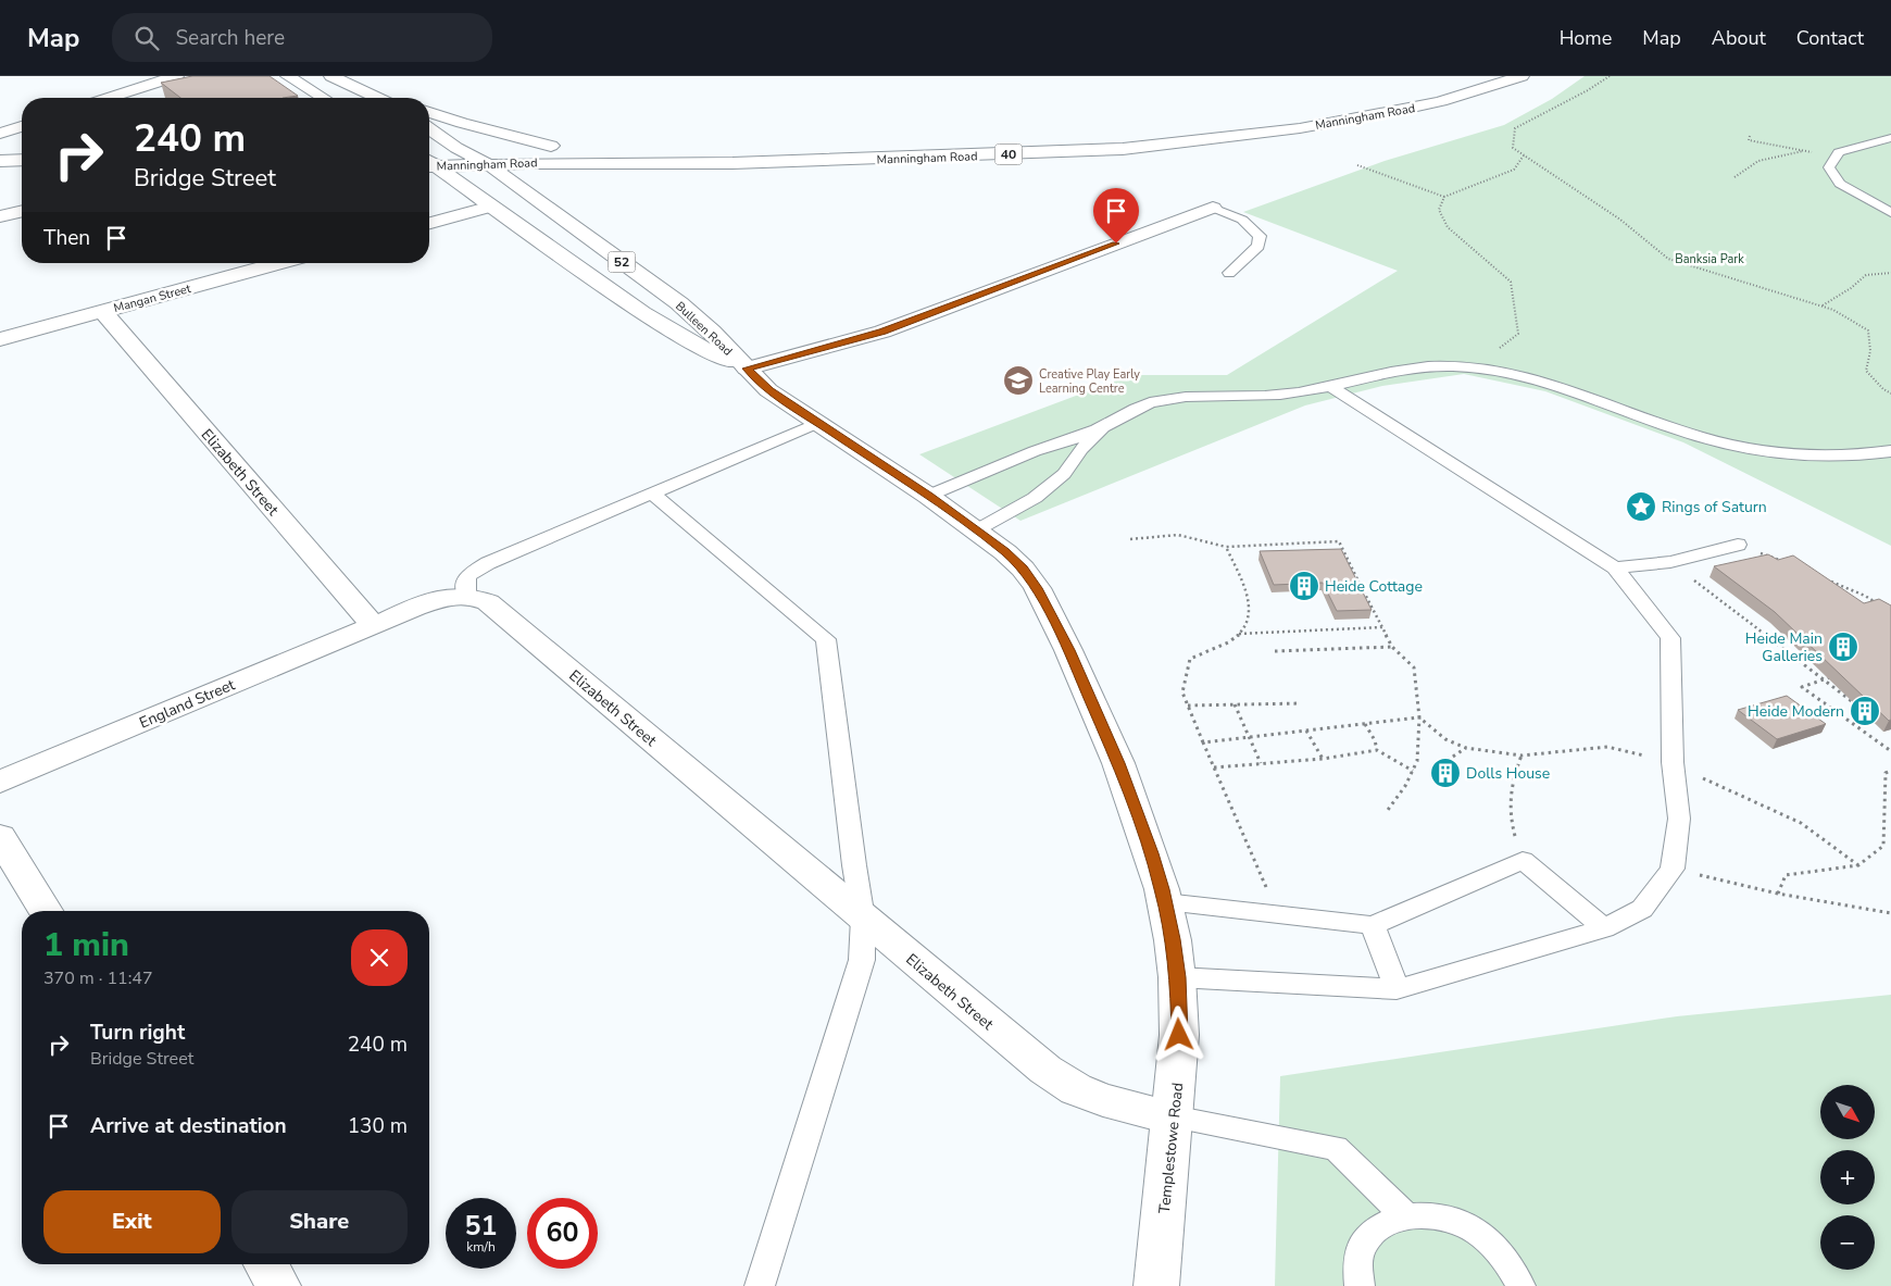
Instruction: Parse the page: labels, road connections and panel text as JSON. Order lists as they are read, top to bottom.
{
  "streets": {
    "main road": [
      "Manningham Road",
      "40",
      "52",
      "Mangan Street",
      "Bulleen Road",
      "Elizabeth Street",
      "England Street",
      "Templestowe Road"
    ]
  },
  "crossings": [
    ["Manningham Road", "Bulleen Road"],
    ["Mangan Street", "Elizabeth Street"],
    ["Bulleen Road", "Templestowe Road"],
    ["Elizabeth Street", "England Street"],
    ["Elizabeth Street", "Templestowe Road"]
  ],
  "parks": ["Banksia Park"],
  "places": {
    "school or university": ["Creative Play Early Learning Centre"],
    "place": ["Rings of Saturn"],
    "building": [
      "Heide Cottage",
      "Heide Main Galleries",
      "Heide Modern",
      "Dolls House"
    ]
  },
  "north": "bottom right",
  "page": {
    "header": "Map",
    "search": "Search here",
    "nav": [
      "Home",
      "Map",
      "About",
      "Contact"
    ],
    "turn": ["240 m", "Bridge Street"],
    "then": "Then",
    "heading": ["1 min", "370 m · 11:47"],
    "list": [
      {
        "name": "Turn right",
        "note": "Bridge Street",
        "value": "240 m"
      },
      {
        "name": "Arrive at destination",
        "value": "130 m"
      }
    ],
    "map_buttons": ["+", "−"],
    "buttons": ["Exit", "Share"],
    "speed": "51 km/h",
    "limit": "60"
  }
}
